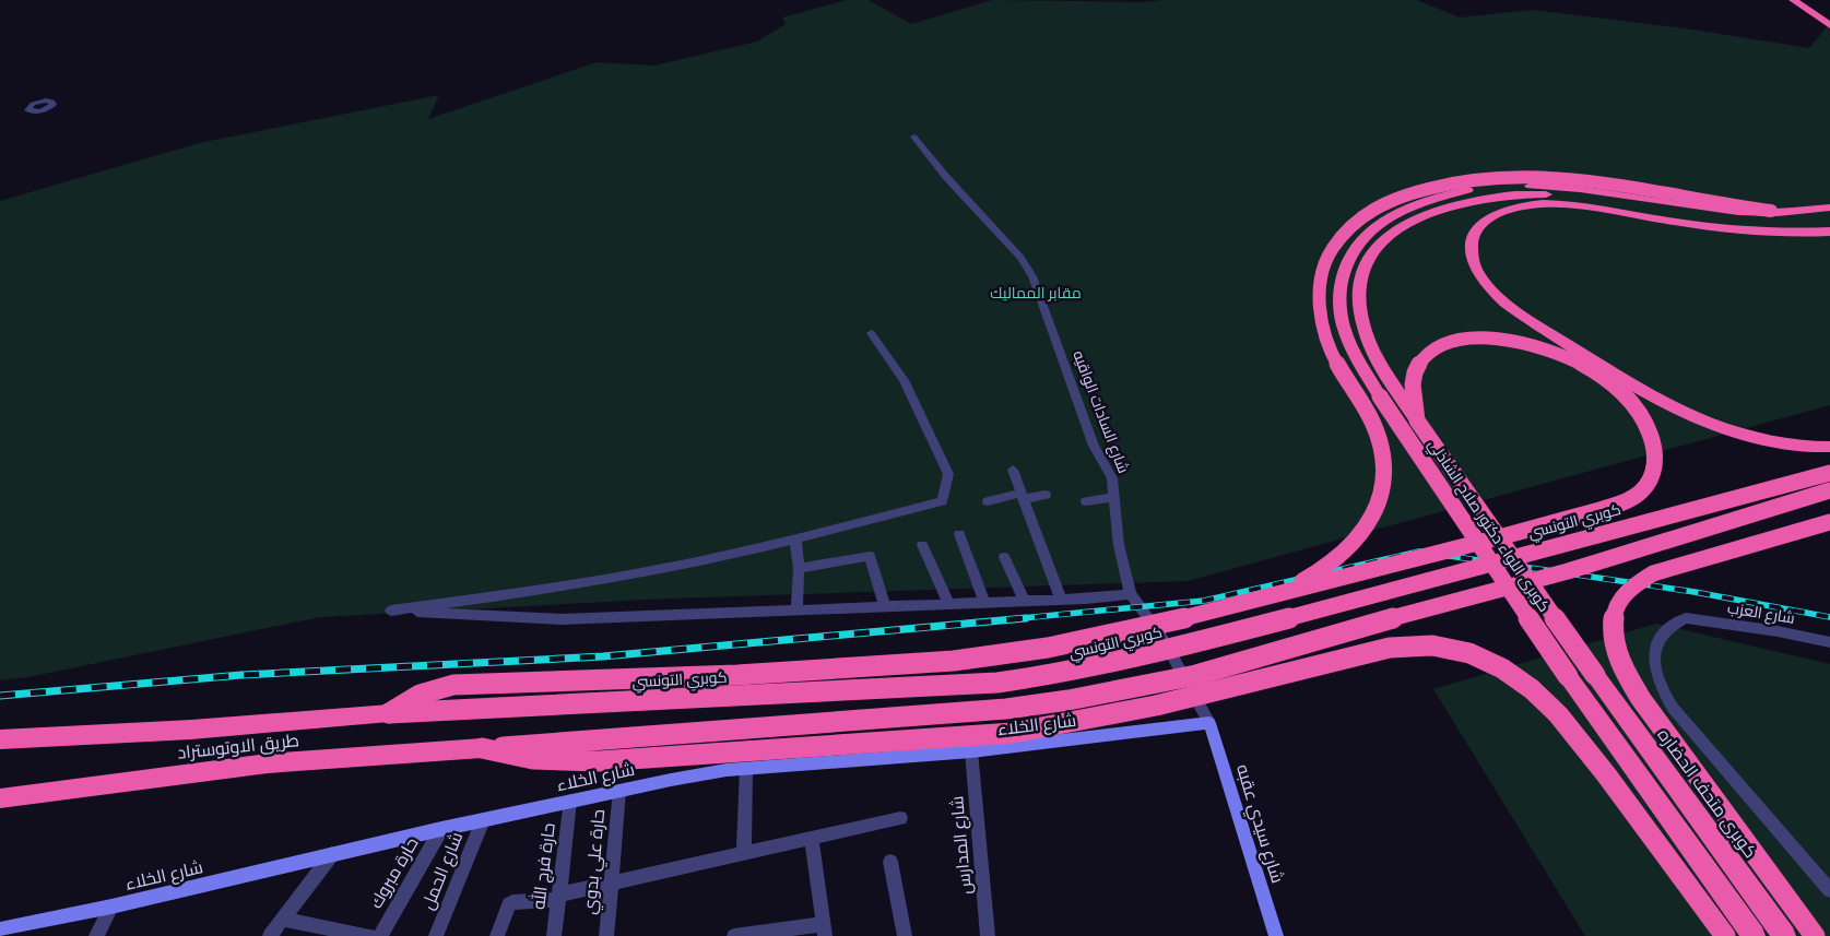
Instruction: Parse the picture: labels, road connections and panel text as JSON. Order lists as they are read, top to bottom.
{
  "streets": {
    "highway": [
      "كوبري التونسي",
      "كوبرى اللواء دكتور صلاح الشاذلي",
      "طريق الاوتوستراد",
      "كوبرى متحف الحضاره"
    ],
    "street": [
      "شارع السادات الواقيه",
      "شارع العزب",
      "شارع الخلاء",
      "شارع سيدي عقبه",
      "شارع المدارس",
      "حارة علي بدوي",
      "حارة فرج الله",
      "شارع الحمل",
      "حارة مبروك"
    ]
  },
  "crossings": [
    ["شارع السادات الواقيه", "شارع الخلاء"],
    ["شارع السادات الواقيه", "شارع سيدي عقبه"],
    ["كوبري التونسي", "طريق الاوتوستراد"],
    ["كوبرى اللواء دكتور صلاح الشاذلي", "كوبرى متحف الحضاره"],
    ["شارع الخلاء", "شارع سيدي عقبه"],
    ["شارع الخلاء", "شارع المدارس"],
    ["شارع الخلاء", "حارة علي بدوي"],
    ["شارع الخلاء", "حارة فرج الله"],
    ["شارع الخلاء", "شارع الحمل"],
    ["شارع الخلاء", "حارة مبروك"]
  ],
  "parks": ["مقابر المماليك"]
}
